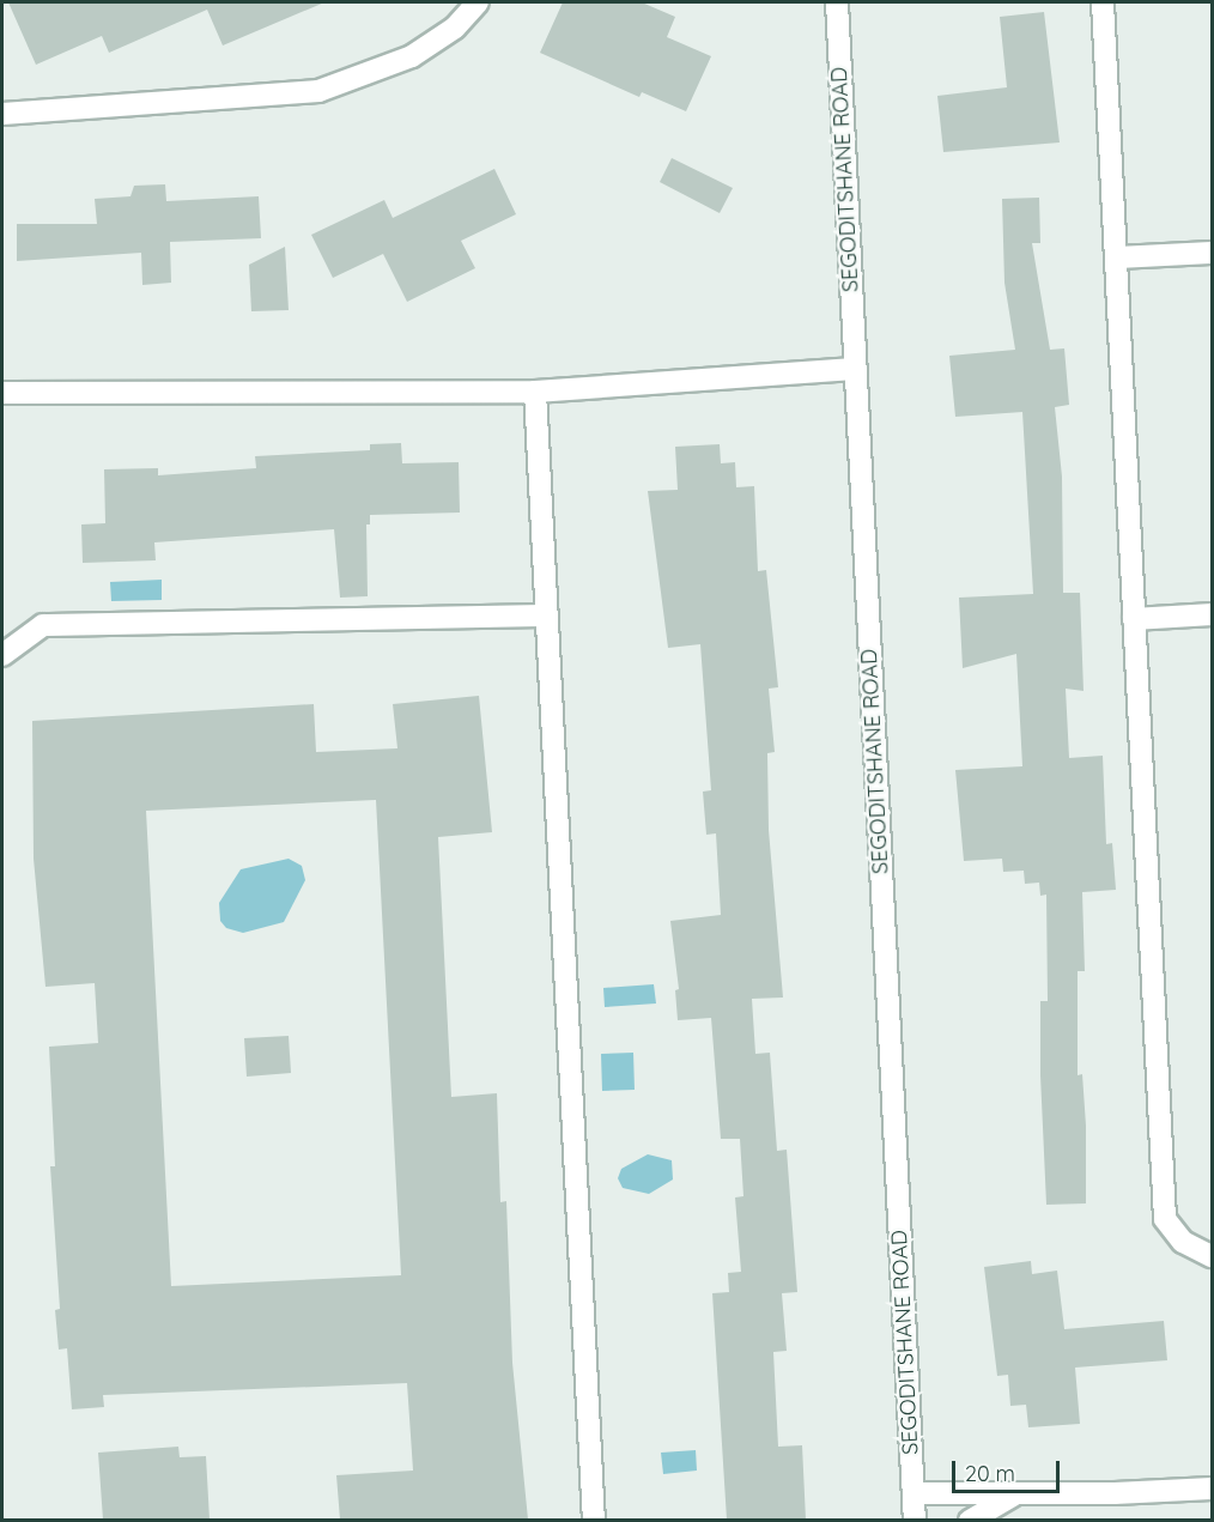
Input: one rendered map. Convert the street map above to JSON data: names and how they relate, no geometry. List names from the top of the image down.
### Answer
{
  "streets": {
    "street": ["SEGODITSHANE ROAD"]
  },
  "scale_bar": "20 m"
}
